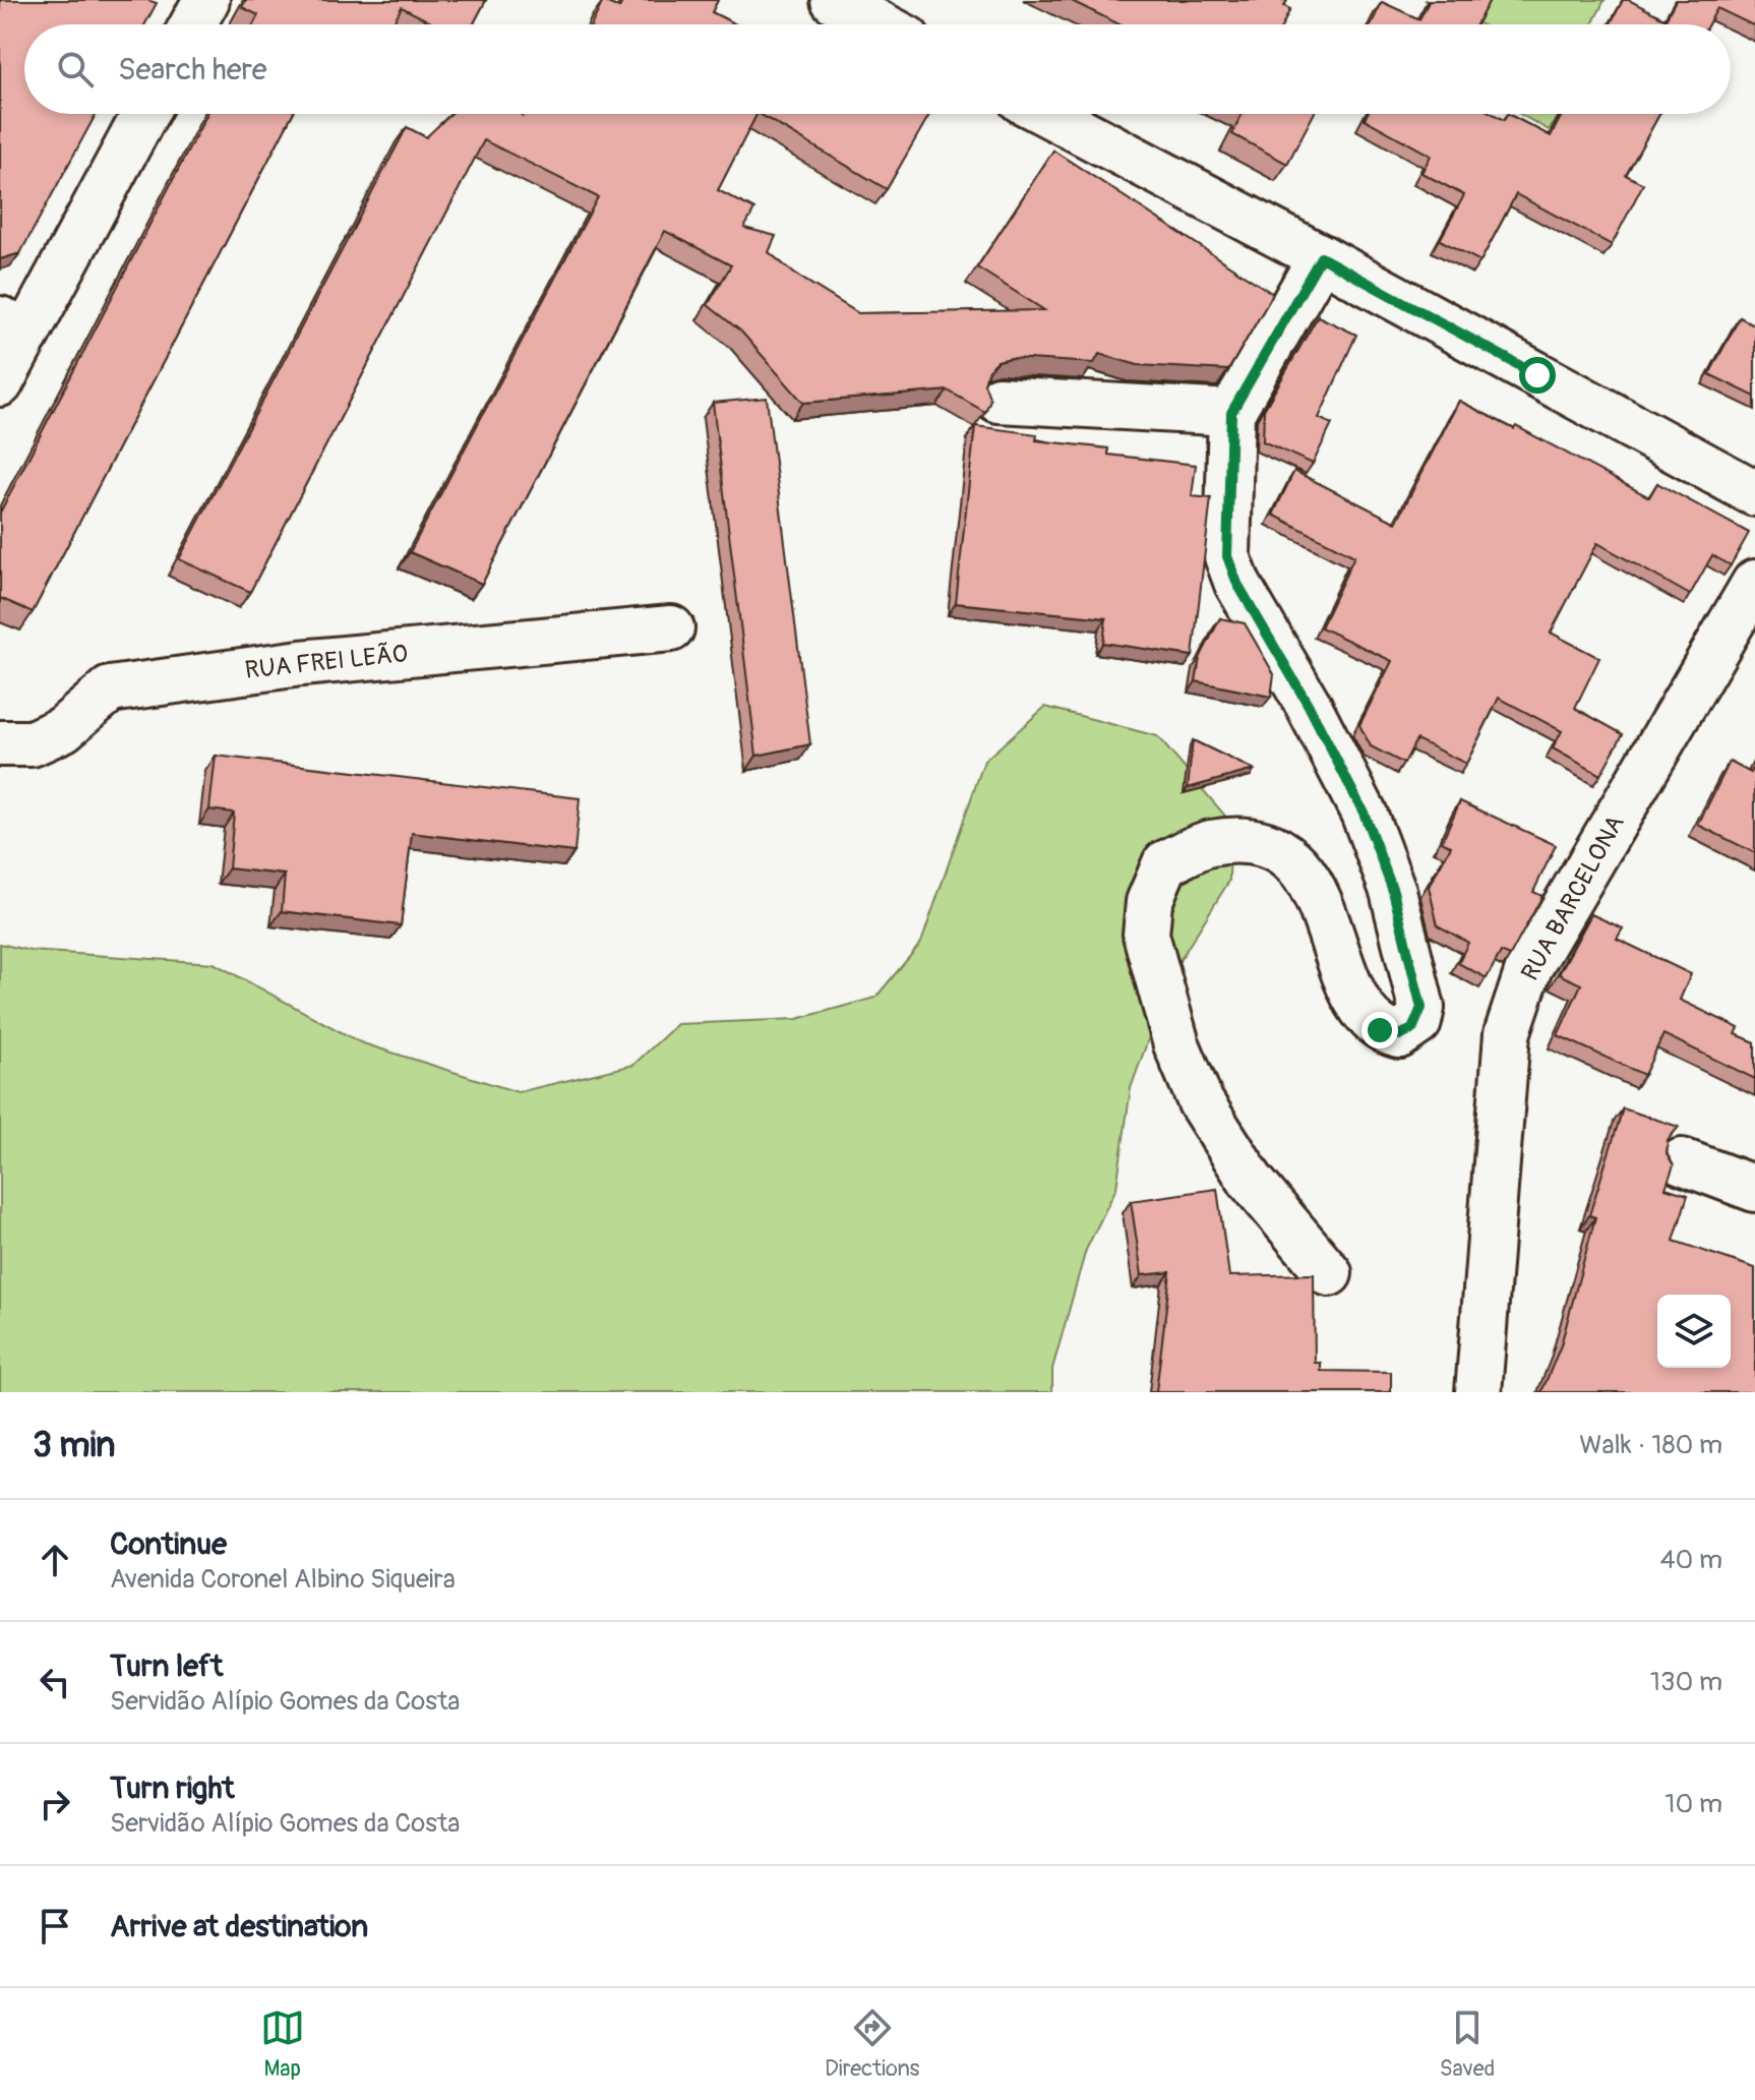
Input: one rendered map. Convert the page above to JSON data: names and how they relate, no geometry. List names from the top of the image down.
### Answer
{
  "streets": {
    "street": ["RUA FREI LEÃO", "RUA BARCELONA"]
  },
  "page": {
    "search": "Search here",
    "heading": ["3 min", "Walk · 180 m"],
    "list": [
      ["Continue", "Avenida Coronel Albino Siqueira", "40 m"],
      ["Turn left", "Servidão Alípio Gomes da Costa", "130 m"],
      ["Turn right", "Servidão Alípio Gomes da Costa", "10 m"],
      "Arrive at destination"
    ],
    "nav": ["Map", "Directions", "Saved"]
  }
}
